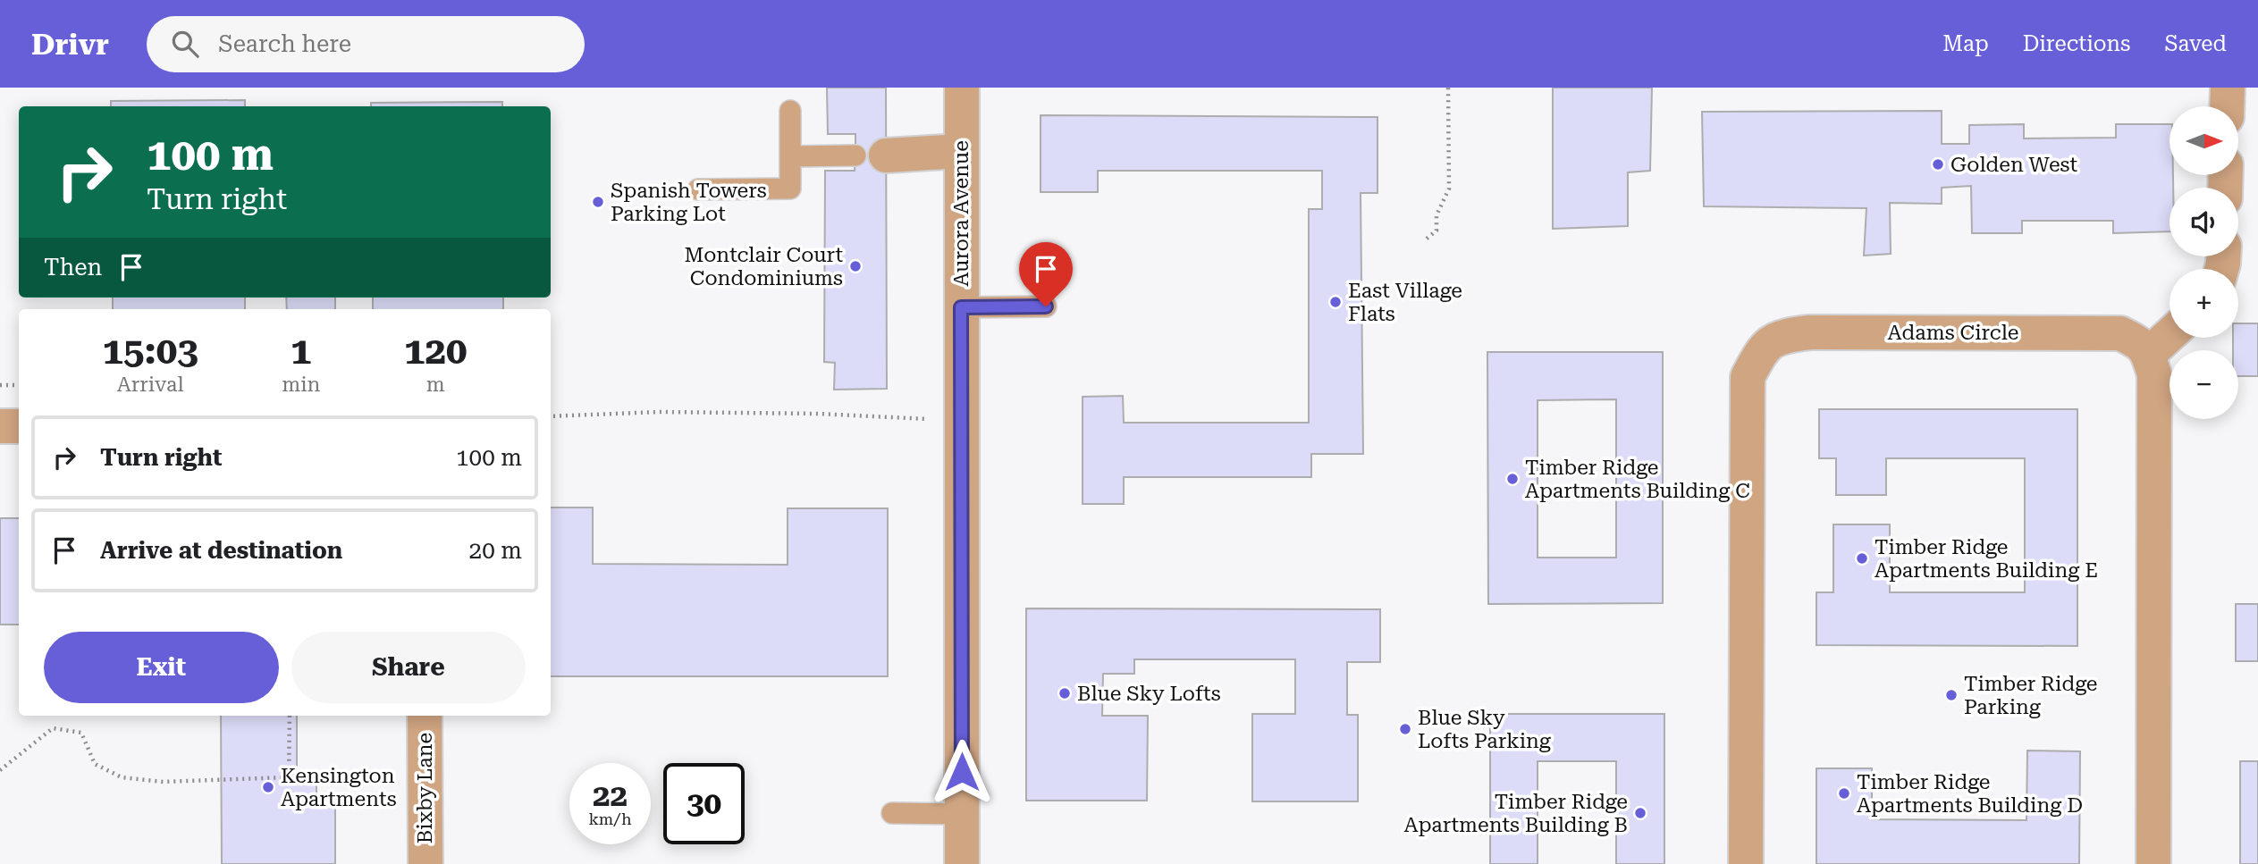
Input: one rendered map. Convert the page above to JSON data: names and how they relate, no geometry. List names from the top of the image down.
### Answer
{
  "streets": {
    "street": ["Aurora Avenue", "Adams Circle", "Bixby Lane"]
  },
  "places": [
    "Golden West",
    "Spanish Towers Parking Lot",
    "Montclair Court Condominiums",
    "East Village Flats",
    "Timber Ridge Apartments Building C",
    "Timber Ridge Apartments Building E",
    "Blue Sky Lofts",
    "Timber Ridge Parking",
    "Blue Sky Lofts Parking",
    "Kensington Apartments",
    "Timber Ridge Apartments Building D",
    "Timber Ridge Apartments Building B"
  ],
  "north": "right",
  "page": {
    "header": "Drivr",
    "search": "Search here",
    "nav": ["Map", "Directions", "Saved"],
    "map_buttons": ["+", "−"],
    "turn": ["100 m", "Turn right"],
    "then": "Then",
    "eta": [
      "15:03",
      "Arrival",
      "1",
      "min",
      "120",
      "m"
    ],
    "list": [
      {
        "name": "Turn right",
        "value": "100 m"
      },
      {
        "name": "Arrive at destination",
        "value": "20 m"
      }
    ],
    "buttons": ["Exit", "Share"],
    "speed": "22 km/h",
    "limit": "30"
  }
}
